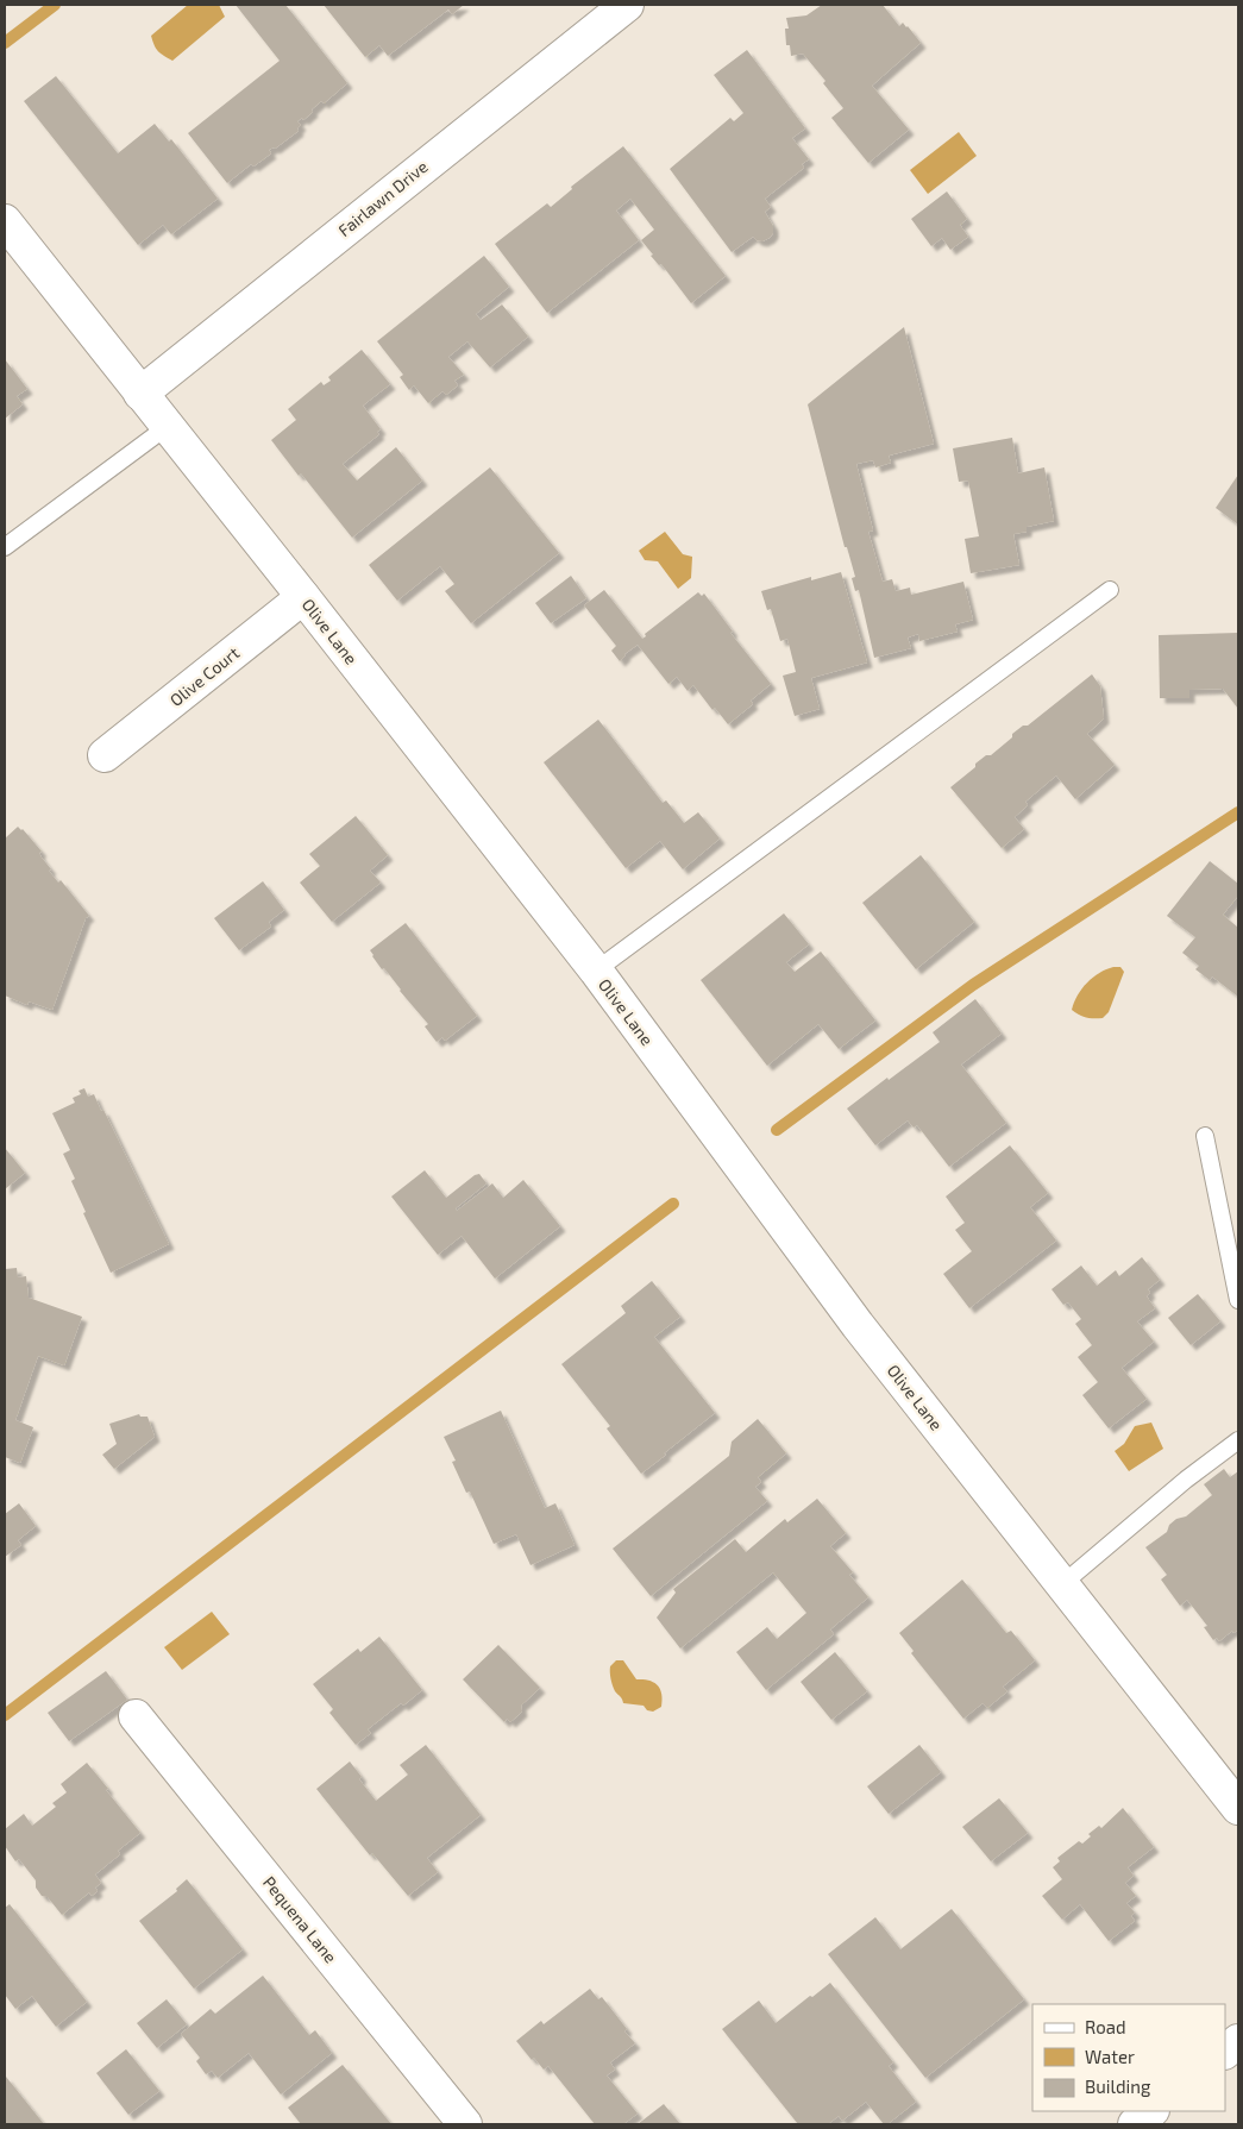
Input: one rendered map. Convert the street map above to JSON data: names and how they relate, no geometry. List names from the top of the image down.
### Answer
{
  "streets": {
    "street": [
      "Fairlawn Drive",
      "Olive Lane",
      "Olive Court",
      "Pequena Lane"
    ]
  },
  "crossings": [
    ["Fairlawn Drive", "Olive Lane"],
    ["Olive Lane", "Olive Court"]
  ],
  "legend": ["Road", "Water", "Building"]
}
